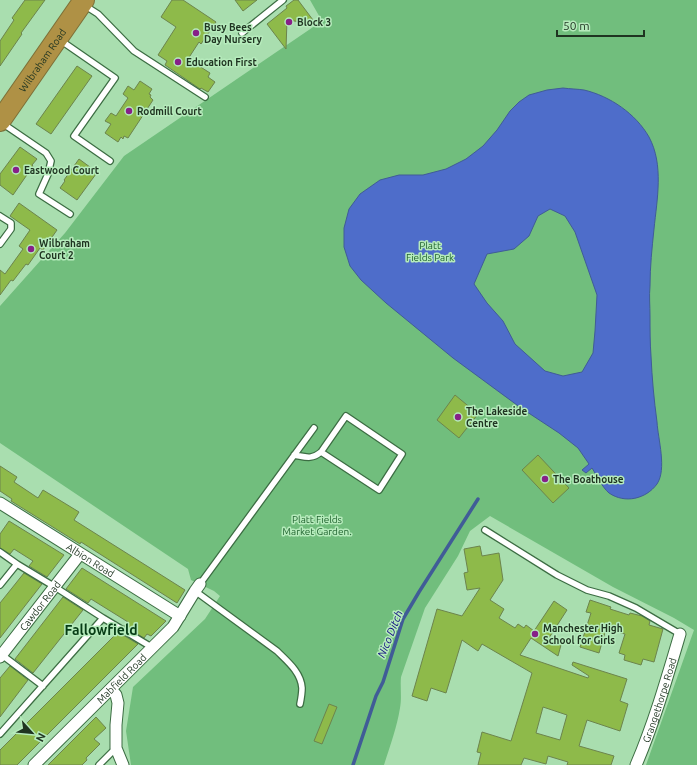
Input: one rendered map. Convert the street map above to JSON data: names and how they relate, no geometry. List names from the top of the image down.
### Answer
{
  "streets": {
    "highway": ["Wilbraham Road"],
    "street": [
      "Albion Road",
      "Cawdor Road",
      "Mabfield Road",
      "Grangethorpe Road"
    ]
  },
  "crossings": [
    ["Albion Road", "Cawdor Road"],
    ["Albion Road", "Mabfield Road"]
  ],
  "districts": ["Fallowfield"],
  "water": ["Nico Ditch"],
  "parks": ["Platt Fields Park", "Platt Fields Market Garden."],
  "places": [
    "Block 3",
    "Busy Bees Day Nursery",
    "Education First",
    "Rodmill Court",
    "Eastwood Court",
    "Wilbraham Court 2",
    "The Lakeside Centre",
    "The Boathouse",
    "Manchester High School for Girls"
  ],
  "scale_bar": "50 m",
  "north": "bottom right"
}
